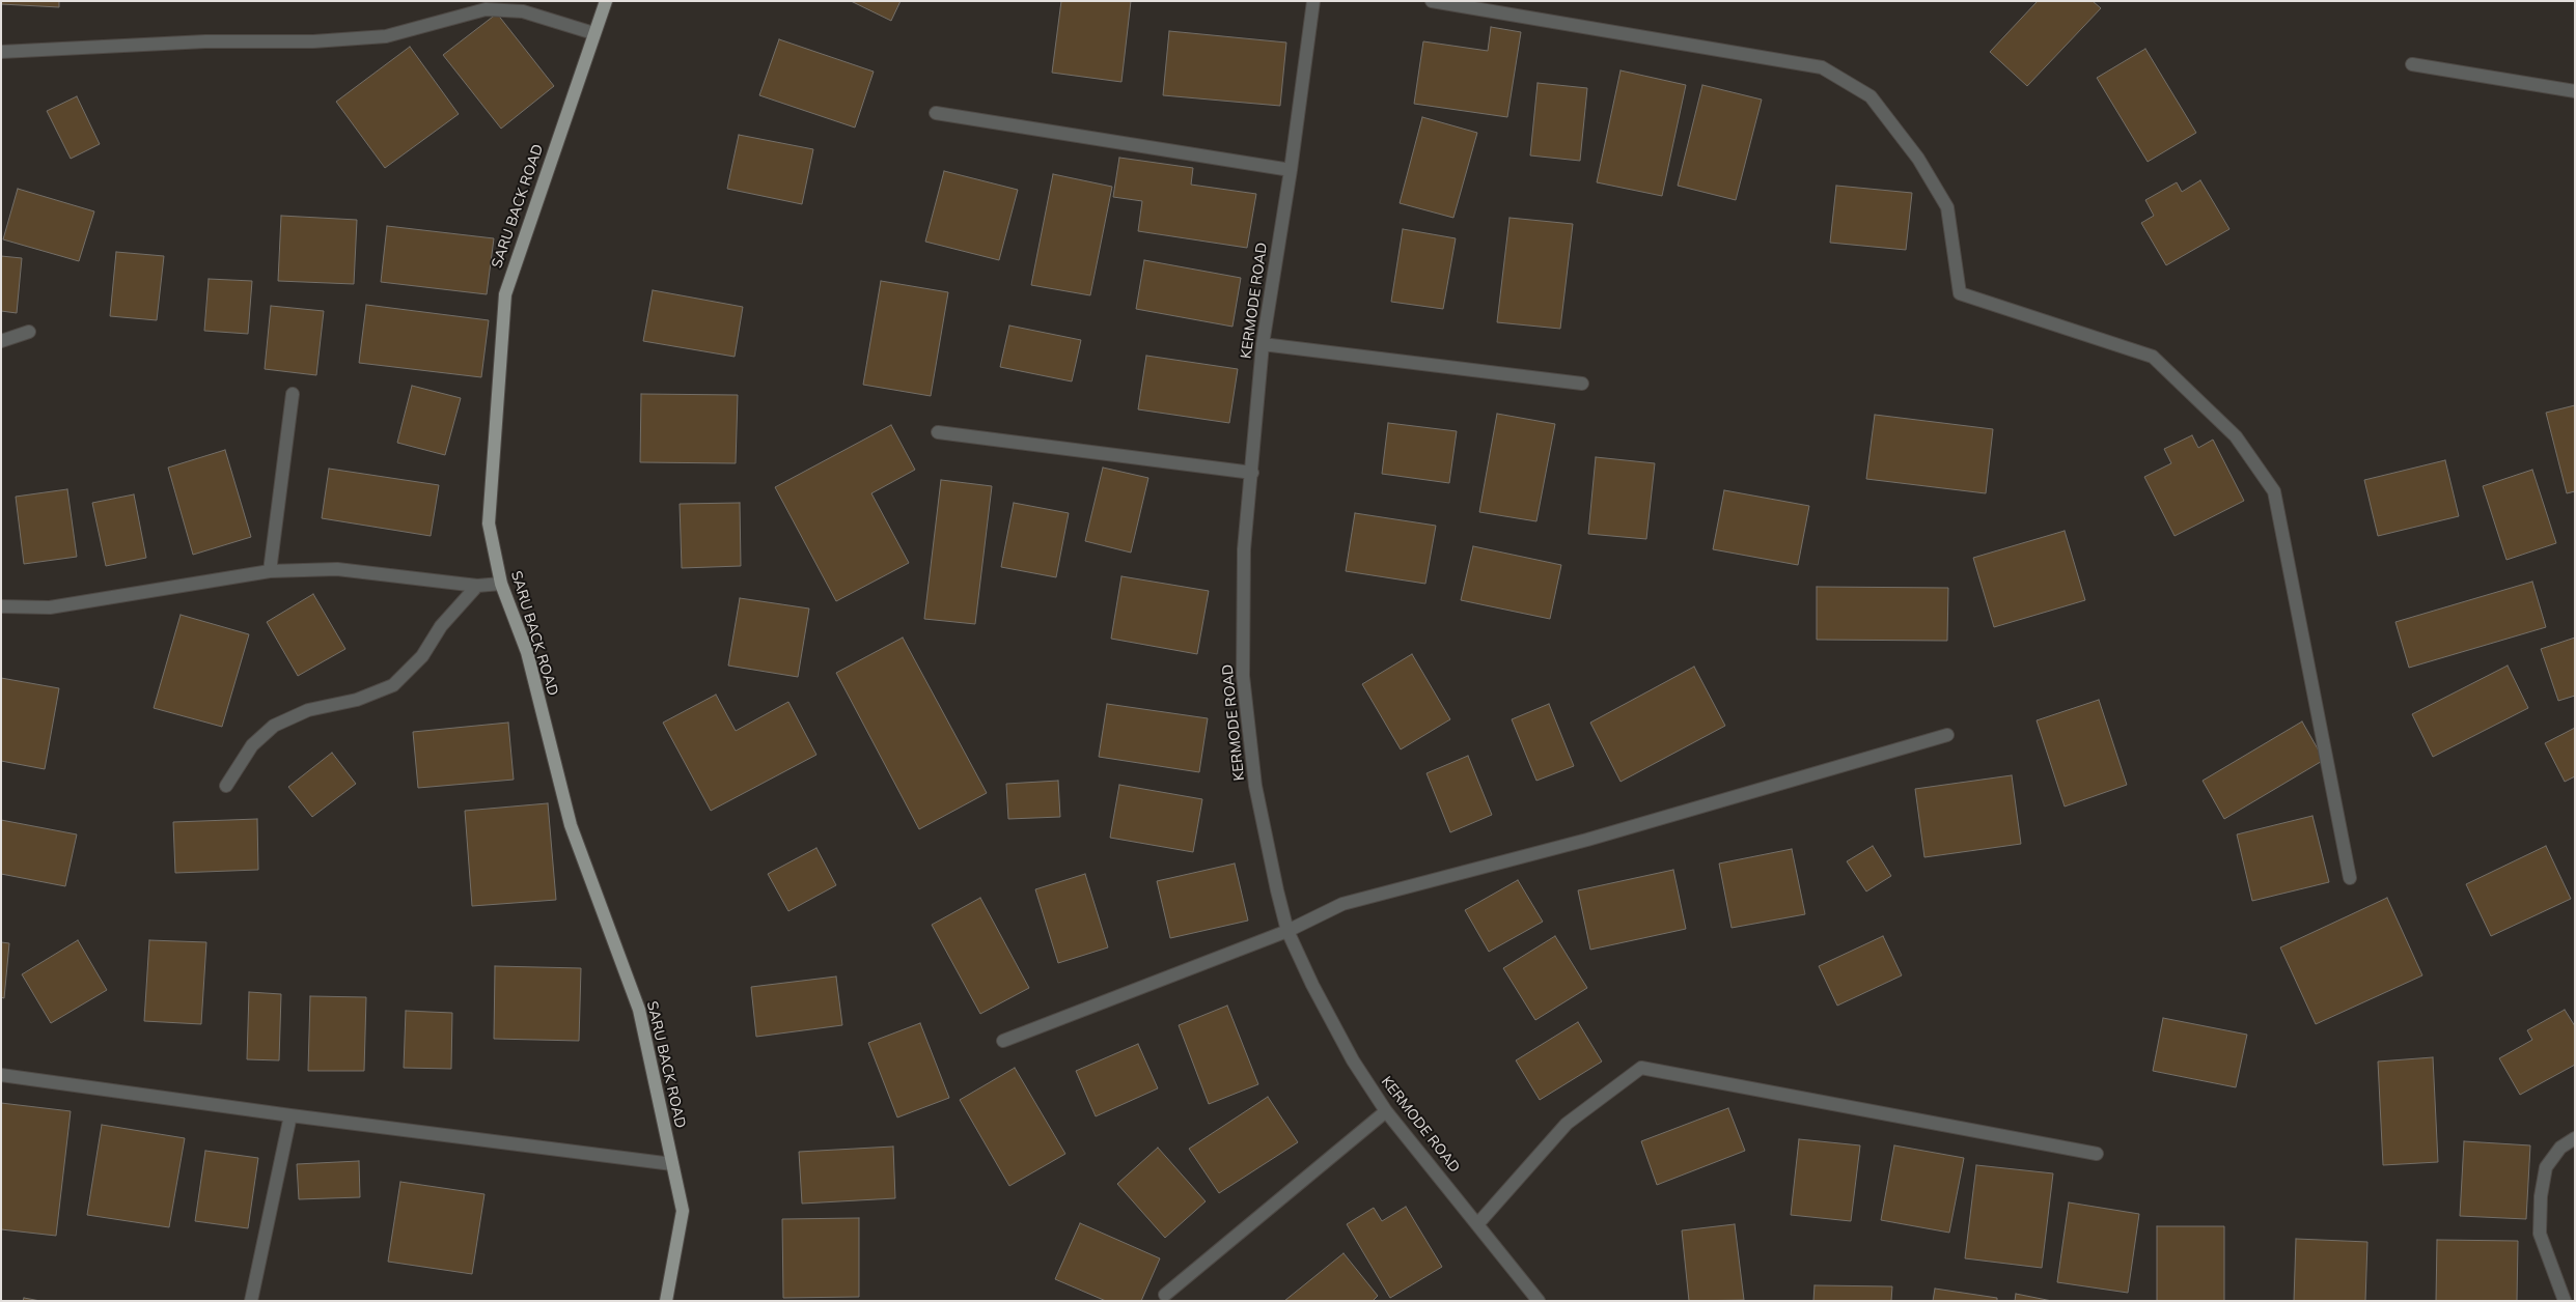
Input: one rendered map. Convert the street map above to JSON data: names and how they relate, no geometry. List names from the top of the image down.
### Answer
{
  "streets": {
    "main road": ["SARU BACK ROAD"],
    "street": ["KERMODE ROAD"]
  }
}
